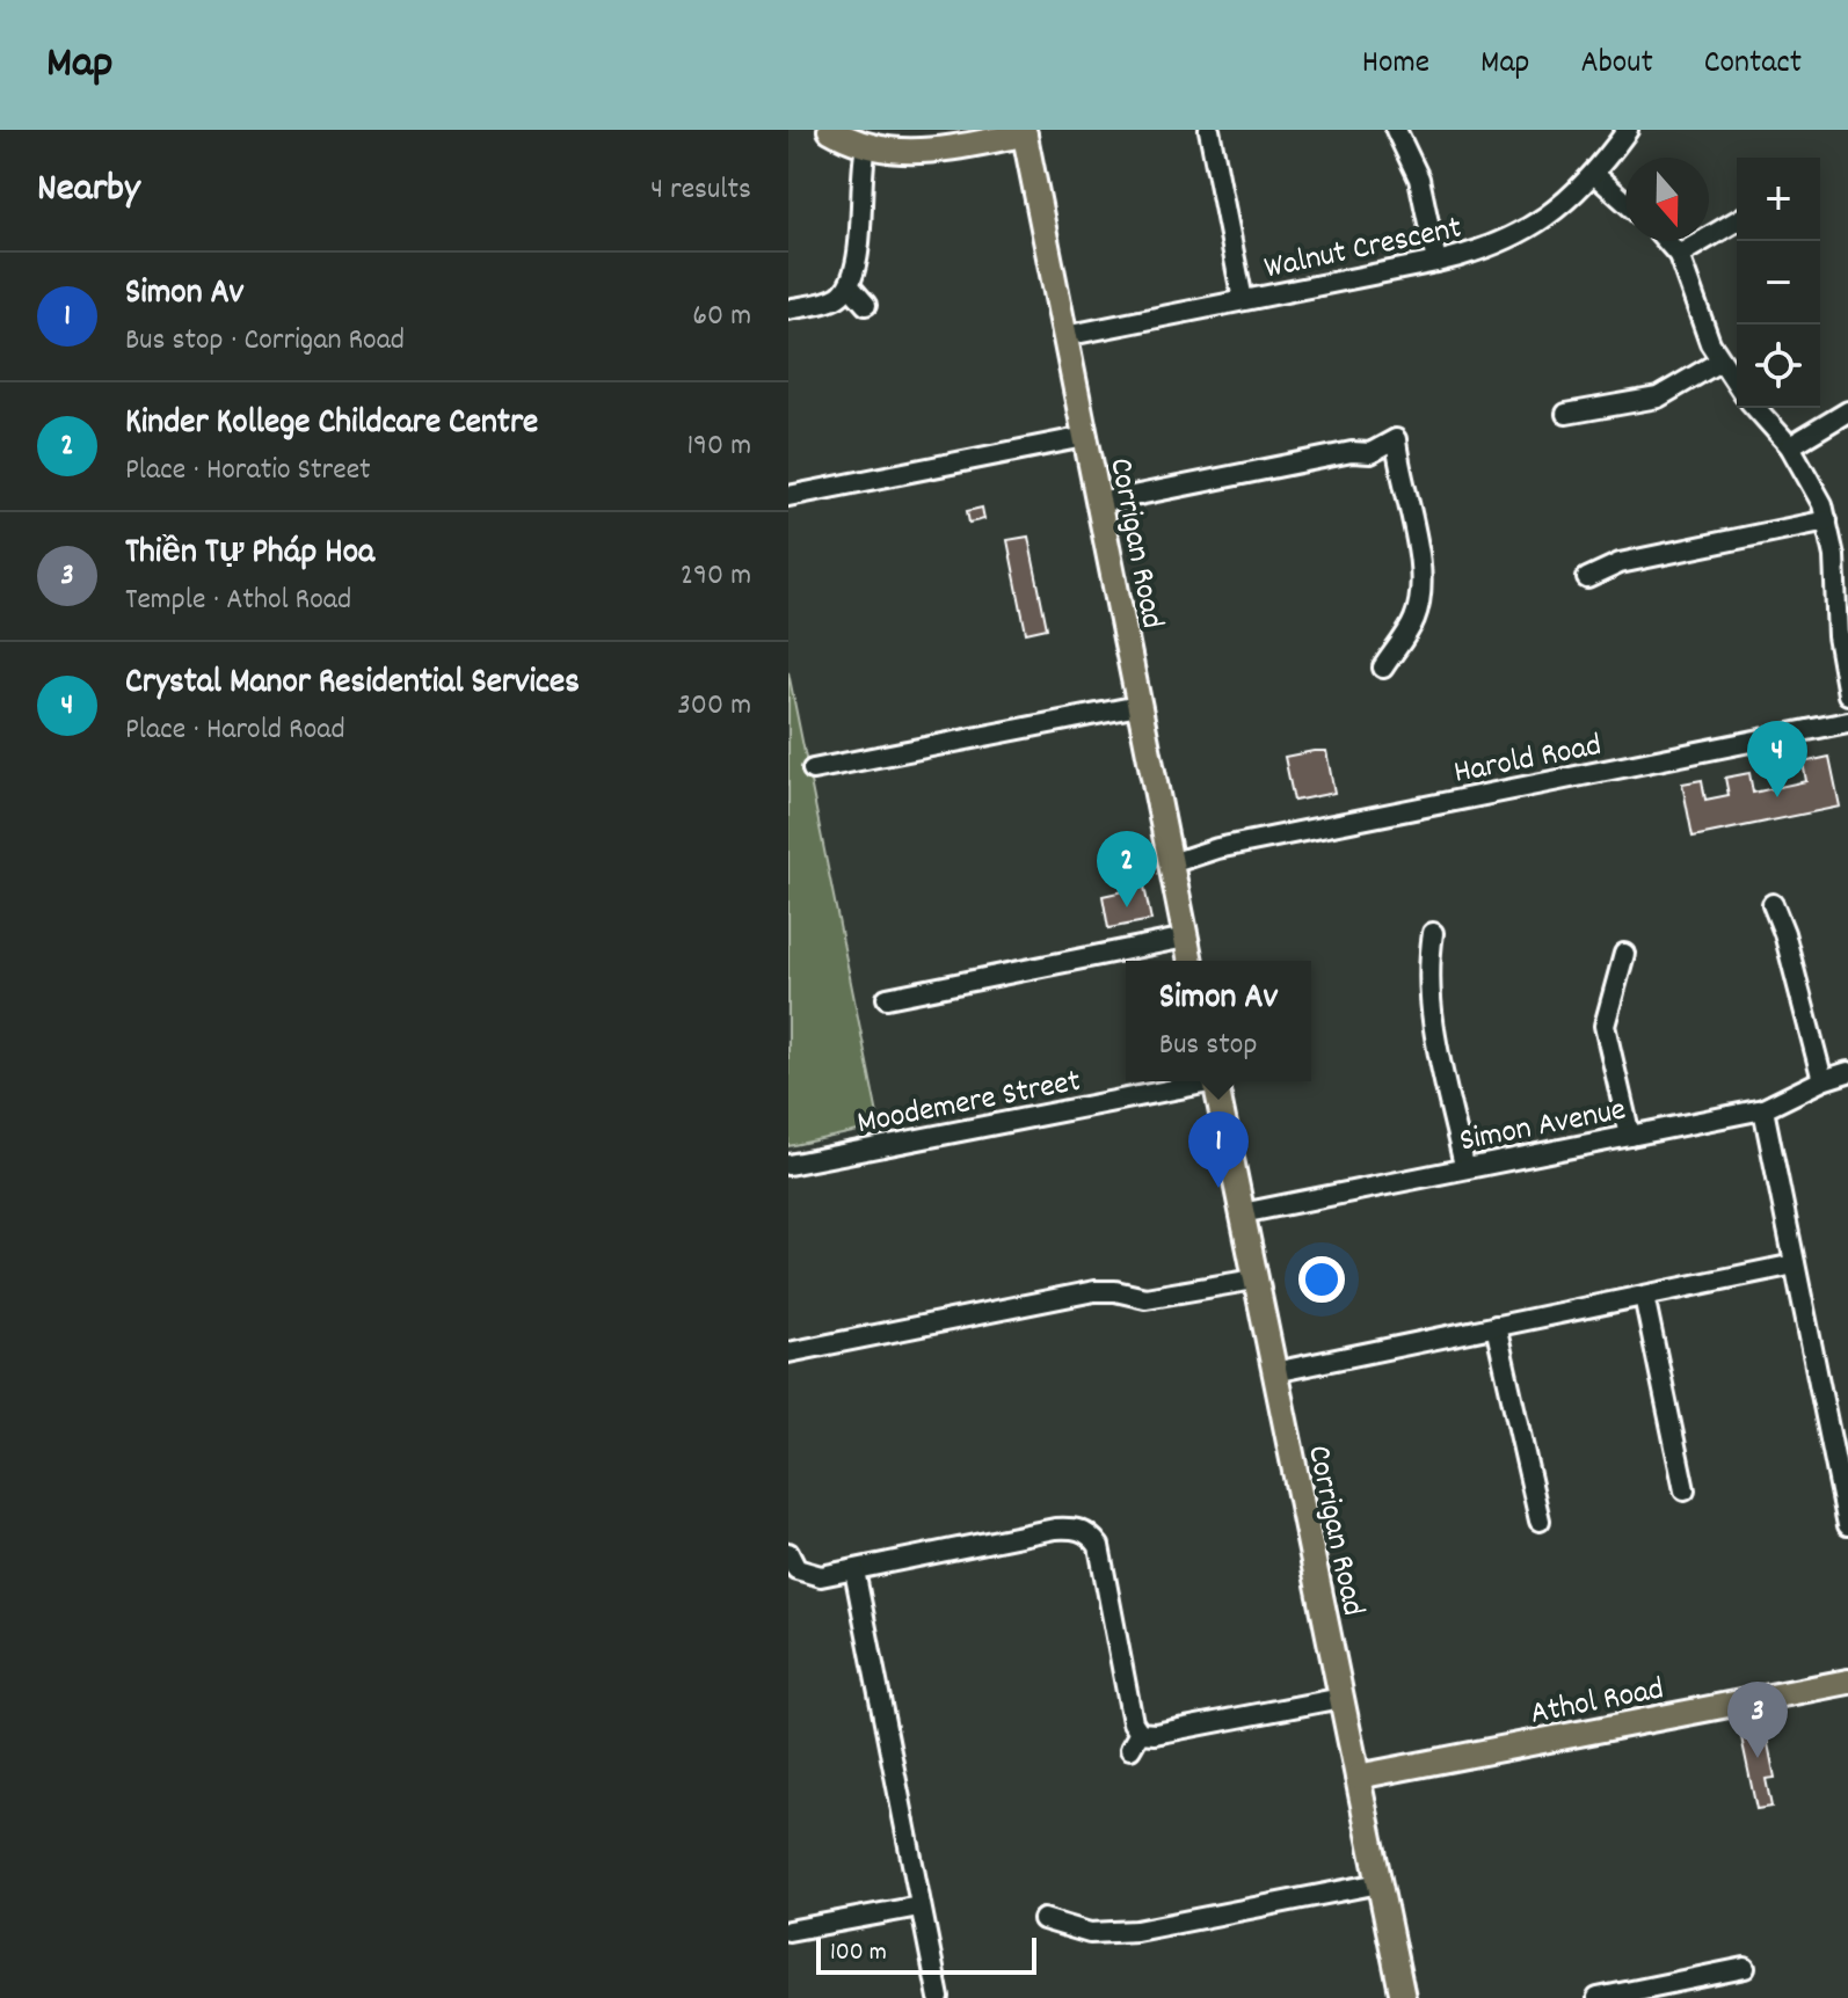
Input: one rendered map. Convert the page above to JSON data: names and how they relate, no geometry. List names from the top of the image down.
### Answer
{
  "streets": {
    "main road": ["Corrigan Road", "Athol Road"],
    "street": [
      "Walnut Crescent",
      "Harold Road",
      "Moodemere Street",
      "Simon Avenue"
    ]
  },
  "crossings": [
    ["Walnut Crescent", "Corrigan Road"],
    ["Corrigan Road", "Harold Road"],
    ["Corrigan Road", "Simon Avenue"],
    ["Corrigan Road", "Athol Road"]
  ],
  "scale_bar": "100 m",
  "north": "bottom",
  "page": {
    "header": "Map",
    "nav": [
      "Home",
      "Map",
      "About",
      "Contact"
    ],
    "heading": ["Nearby", "4 results"],
    "map_buttons": ["+", "−"],
    "list": [
      {
        "mark": "1",
        "name": "Simon Av",
        "note": "Bus stop · Corrigan Road",
        "value": "60 m"
      },
      {
        "mark": "2",
        "name": "Kinder Kollege Childcare Centre",
        "note": "Place · Horatio Street",
        "value": "190 m"
      },
      {
        "mark": "3",
        "name": "Thiền Tự Pháp Hoa",
        "note": "Temple · Athol Road",
        "value": "290 m"
      },
      {
        "mark": "4",
        "name": "Crystal Manor Residential Services",
        "note": "Place · Harold Road",
        "value": "300 m"
      }
    ],
    "pins": [
      "4",
      "2",
      "1",
      "3"
    ],
    "popup": ["Simon Av", "Bus stop"],
    "scale": "100 m"
  }
}
